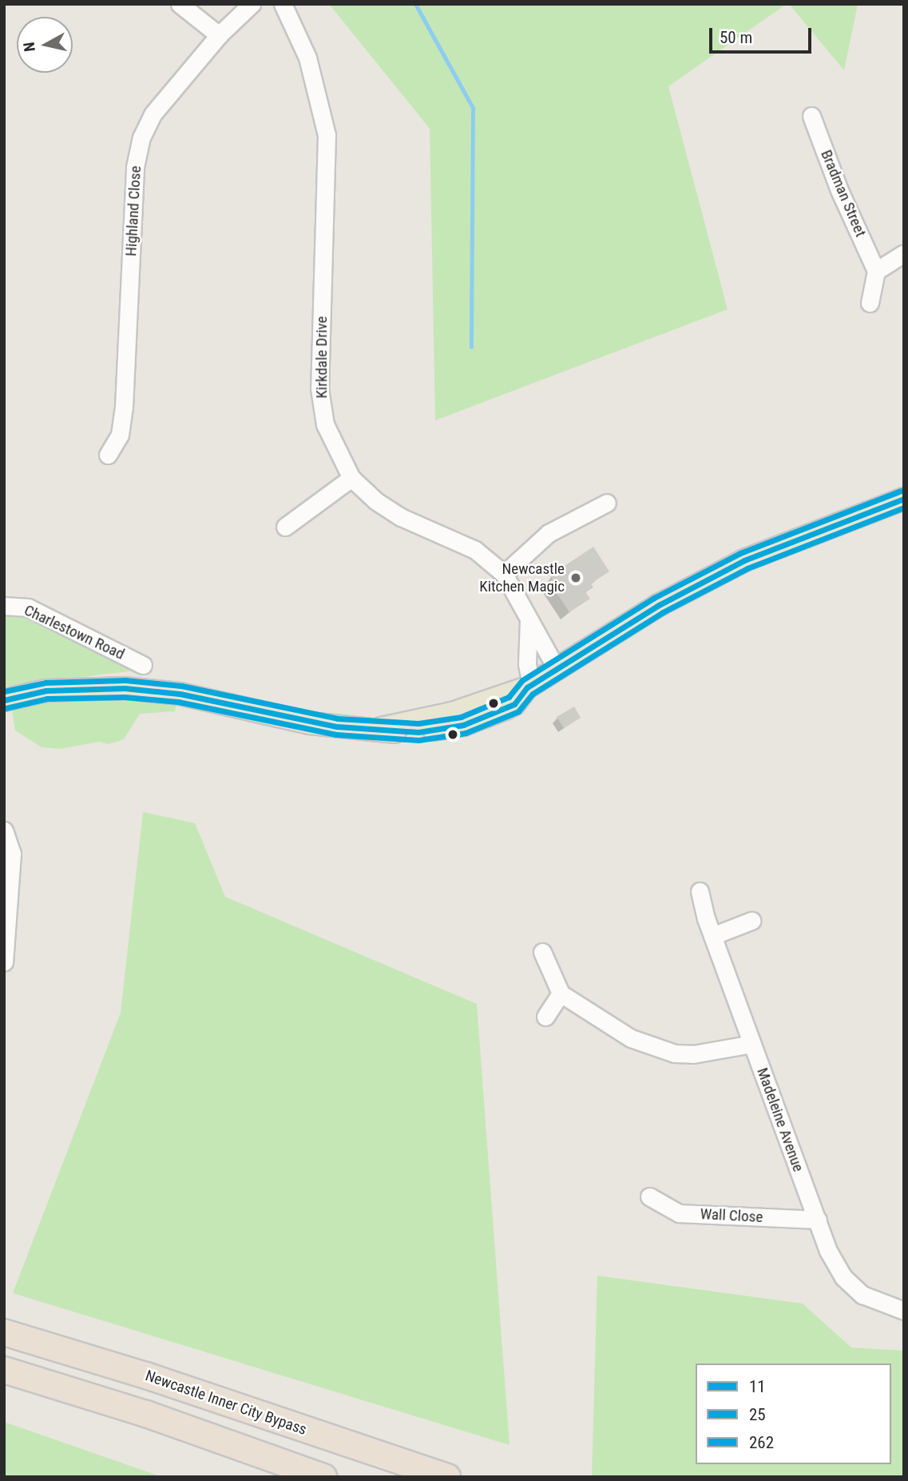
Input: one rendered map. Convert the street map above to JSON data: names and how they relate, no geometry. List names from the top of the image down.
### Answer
{
  "streets": {
    "highway": ["Newcastle Inner City Bypass"],
    "street": [
      "Bradman Street",
      "Highland Close",
      "Kirkdale Drive",
      "Charlestown Road",
      "Madeleine Avenue",
      "Wall Close"
    ]
  },
  "crossings": [
    ["Madeleine Avenue", "Wall Close"]
  ],
  "places": ["Newcastle Kitchen Magic"],
  "lines": ["transit line 262", "transit line 11", "transit line 25"],
  "legend": ["11", "25", "262"],
  "scale_bar": "50 m",
  "north": "left"
}
